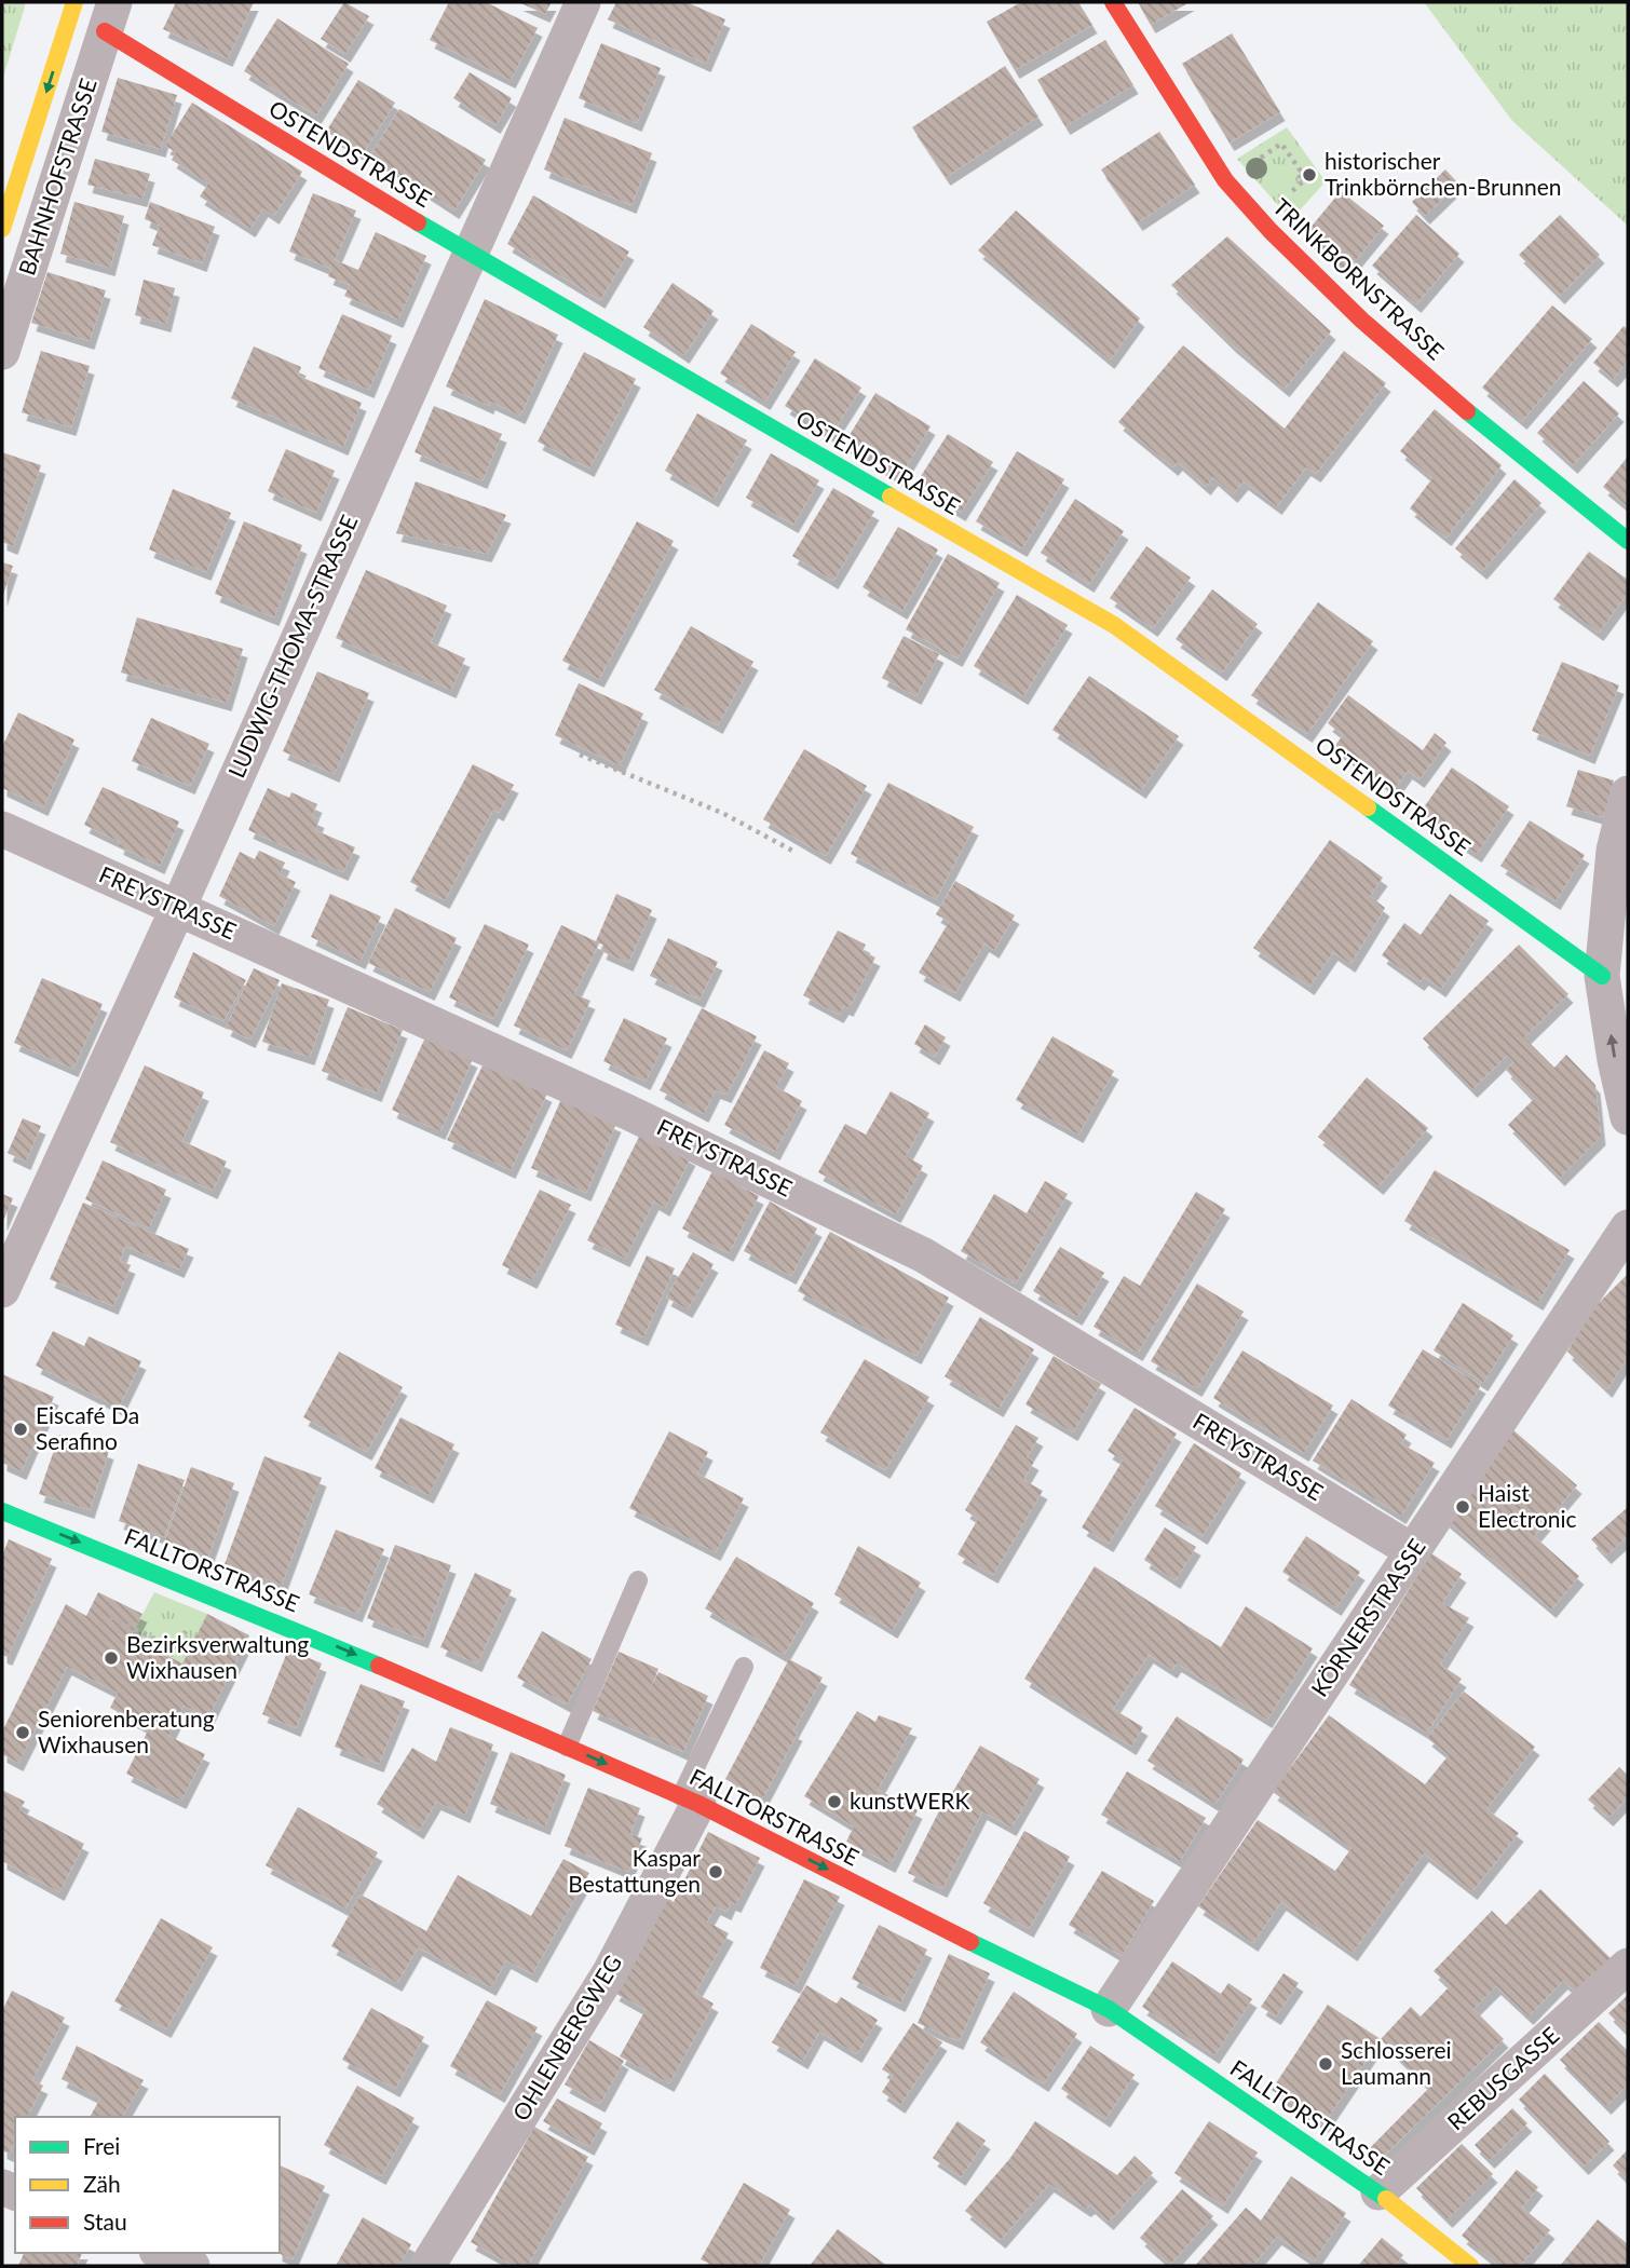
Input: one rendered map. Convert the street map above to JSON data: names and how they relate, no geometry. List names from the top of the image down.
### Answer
{
  "streets": {
    "street": [
      "OSTENDSTRASSE",
      "BAHNHOFSTRASSE",
      "TRINKBORNSTRASSE",
      "LUDWIG-THOMA-STRASSE",
      "FREYSTRASSE",
      "FALLTORSTRASSE",
      "KÖRNERSTRASSE",
      "OHLENBERGWEG",
      "REBUSGASSE"
    ]
  },
  "crossings": [
    ["OSTENDSTRASSE", "BAHNHOFSTRASSE"],
    ["OSTENDSTRASSE", "LUDWIG-THOMA-STRASSE"],
    ["LUDWIG-THOMA-STRASSE", "FREYSTRASSE"],
    ["FREYSTRASSE", "KÖRNERSTRASSE"],
    ["FALLTORSTRASSE", "KÖRNERSTRASSE"],
    ["FALLTORSTRASSE", "OHLENBERGWEG"],
    ["FALLTORSTRASSE", "REBUSGASSE"]
  ],
  "one_way": ["FALLTORSTRASSE"],
  "places": [
    "historischer Trinkbörnchen-Brunnen",
    "Eiscafé Da Serafino",
    "Haist Electronic",
    "Bezirksverwaltung Wixhausen",
    "Seniorenberatung Wixhausen",
    "kunstWERK",
    "Kaspar Bestattungen",
    "Schlosserei Laumann"
  ],
  "legend": ["Frei", "Zäh", "Stau"]
}
